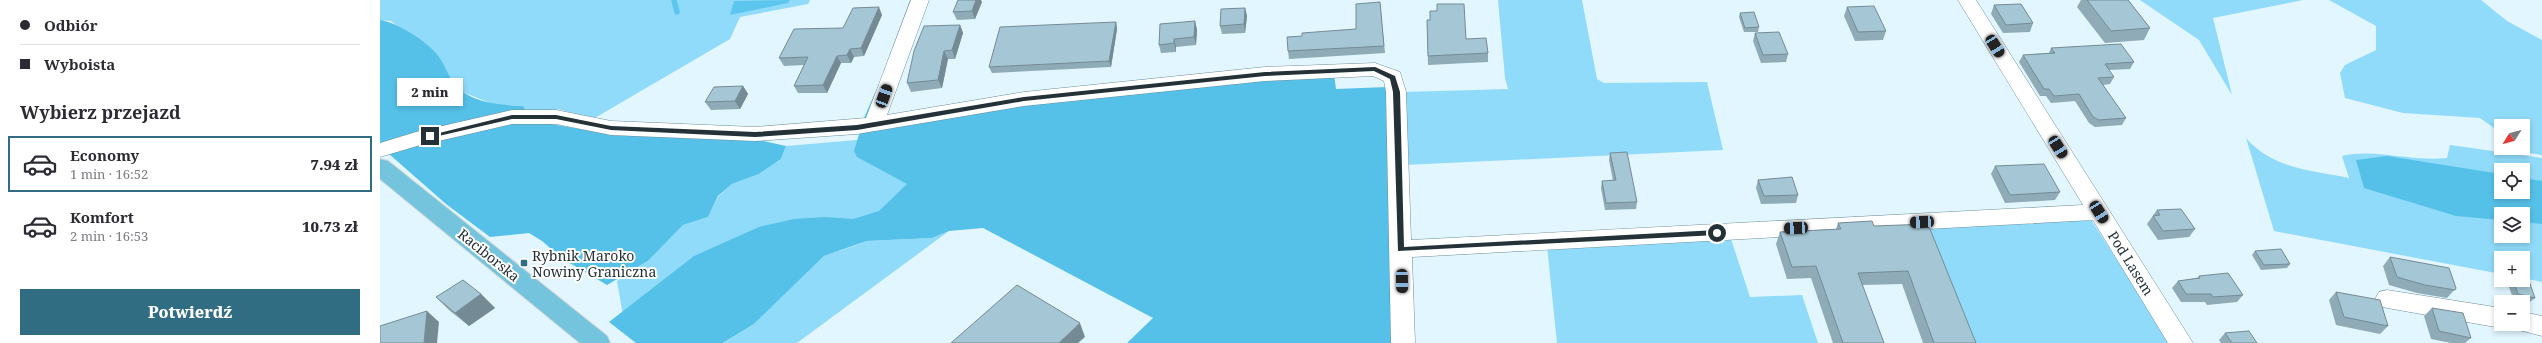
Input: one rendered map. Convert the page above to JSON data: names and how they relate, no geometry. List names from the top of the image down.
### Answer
{
  "streets": {
    "main road": ["Raciborska"],
    "street": ["Pod Lasem"]
  },
  "places": {
    "transit": ["Rybnik Maroko Nowiny Graniczna"]
  },
  "north": "bottom left",
  "page": {
    "banner": ["Odbiór", "Wyboista"],
    "bubble": "2 min",
    "heading": "Wybierz przejazd",
    "map_buttons": ["+", "−"],
    "list": [
      {
        "name": "Economy",
        "note": "1 min · 16:52",
        "value": "7.94 zł"
      },
      {
        "name": "Komfort",
        "note": "2 min · 16:53",
        "value": "10.73 zł"
      }
    ],
    "buttons": "Potwierdź"
  }
}
